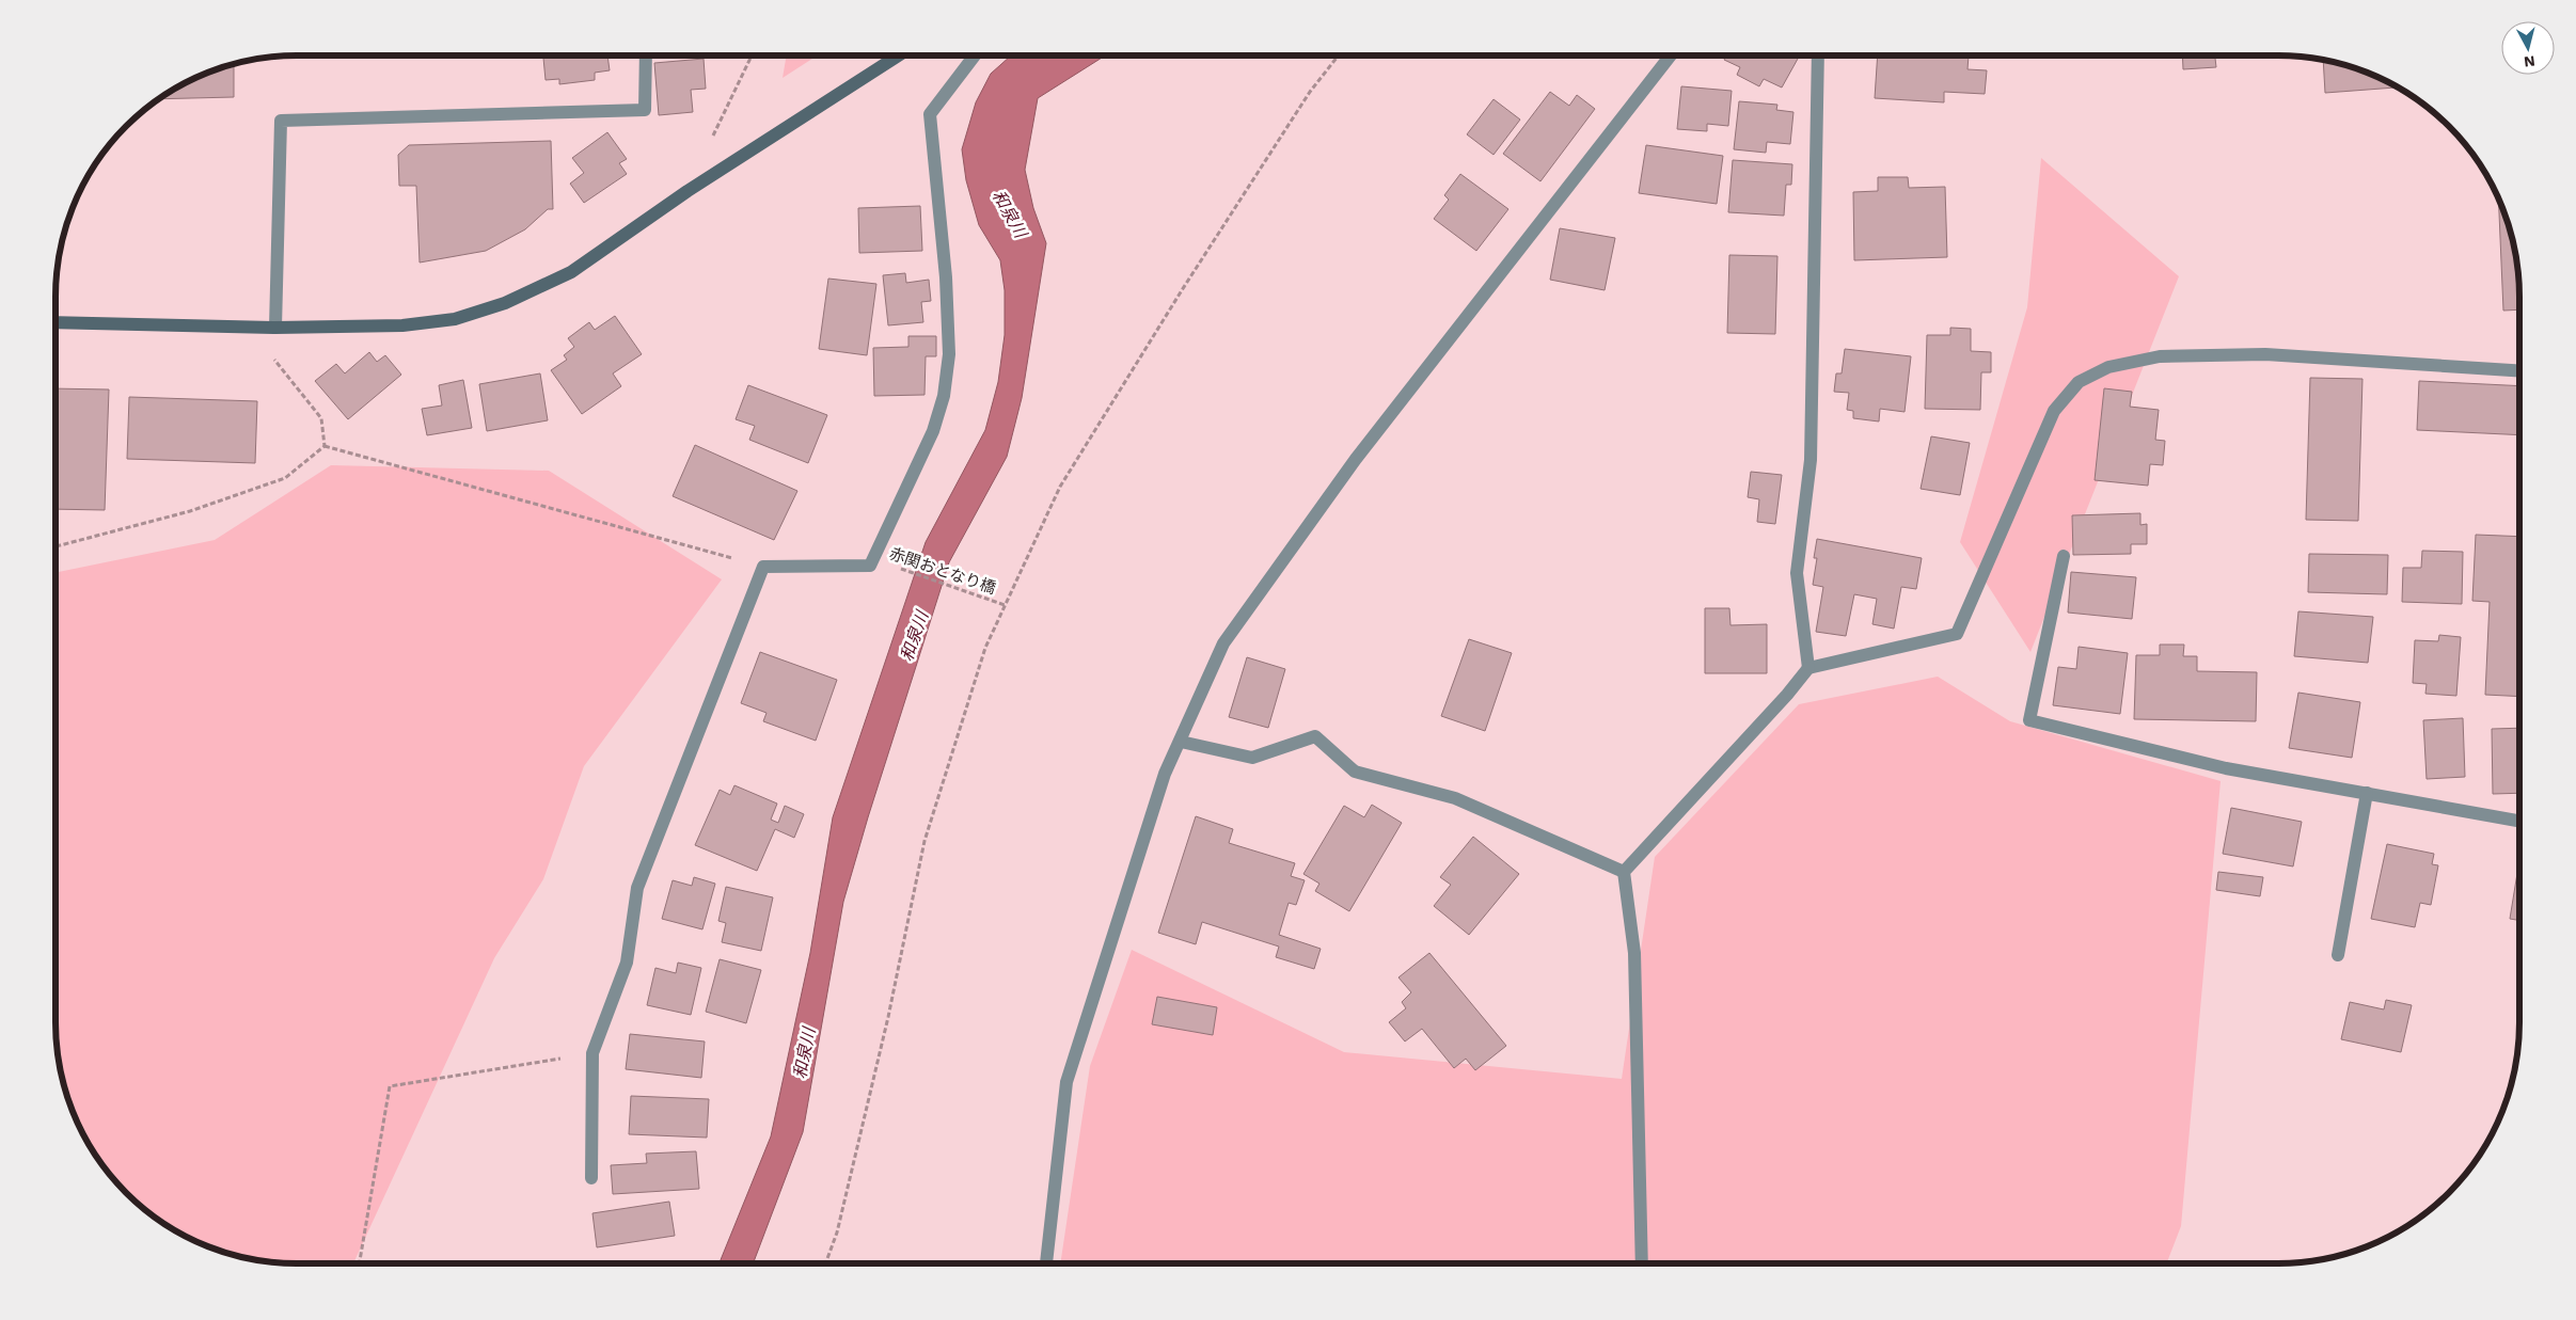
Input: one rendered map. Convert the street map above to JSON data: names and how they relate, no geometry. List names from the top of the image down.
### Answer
{
  "streets": {
    "path": ["赤関おとなり橋"]
  },
  "water": ["和泉川"],
  "north": "bottom"
}
